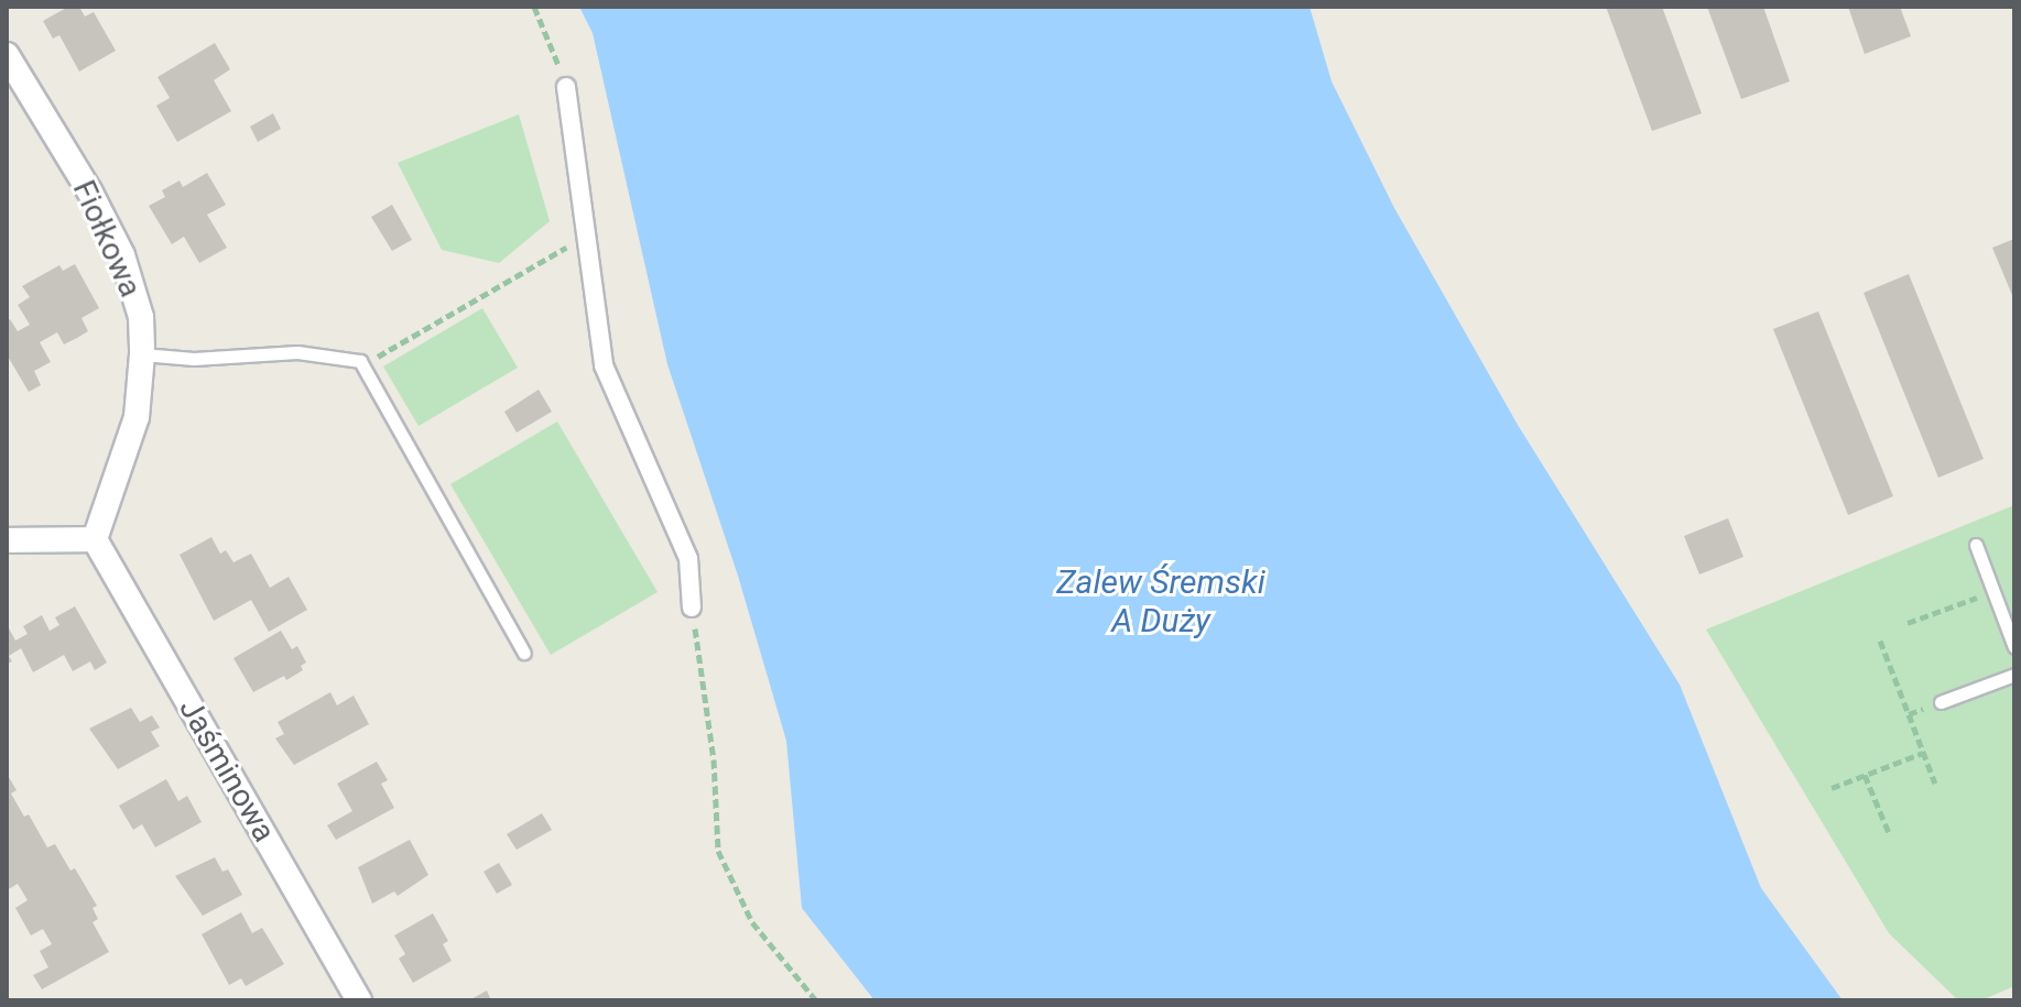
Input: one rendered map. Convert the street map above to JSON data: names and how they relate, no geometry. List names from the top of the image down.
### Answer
{
  "streets": {
    "street": ["Fiołkowa", "Jaśminowa"]
  },
  "crossings": [
    ["Fiołkowa", "Jaśminowa"]
  ],
  "water": ["Zalew Śremski A Duży"]
}
